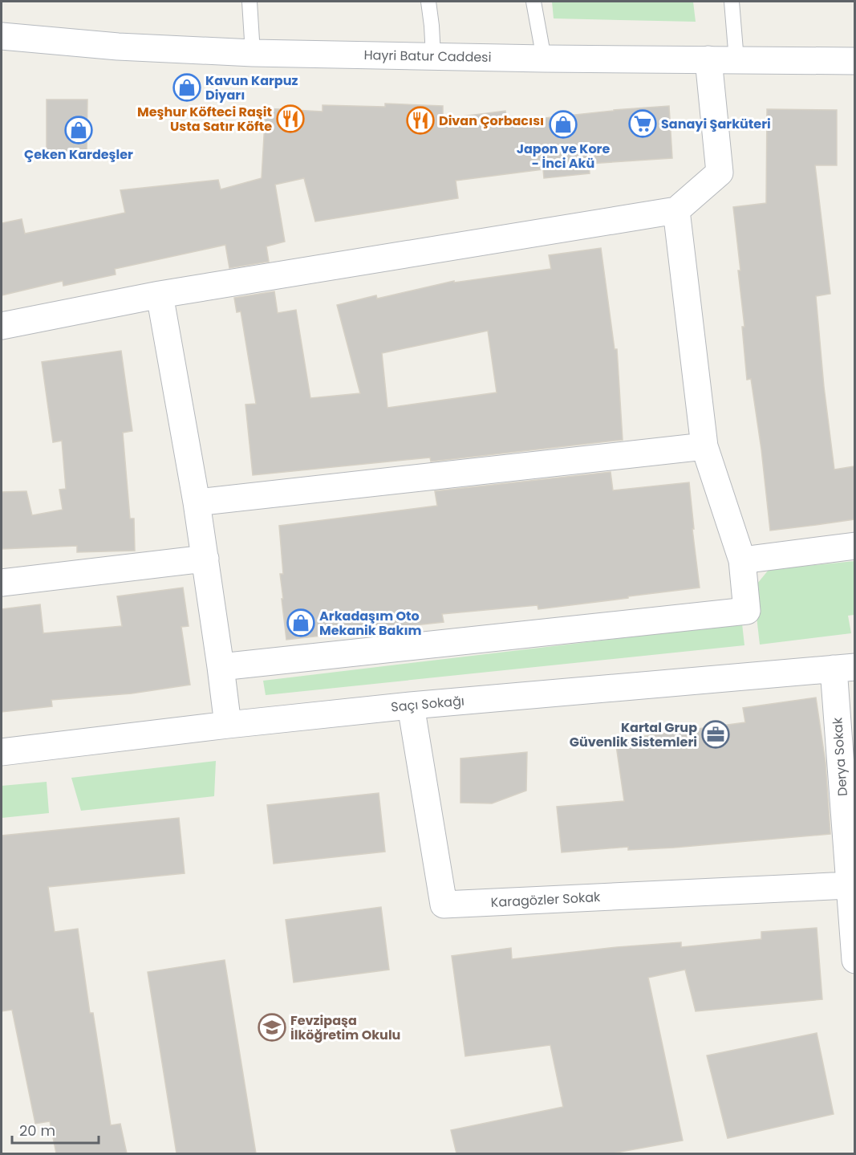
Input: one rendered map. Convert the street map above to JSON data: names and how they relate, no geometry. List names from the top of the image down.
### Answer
{
  "streets": {
    "street": [
      "Hayri Batur Caddesi",
      "Saçı Sokağı",
      "Derya Sokak",
      "Karagözler Sokak"
    ]
  },
  "crossings": [
    ["Saçı Sokağı", "Derya Sokak"],
    ["Saçı Sokağı", "Karagözler Sokak"],
    ["Derya Sokak", "Karagözler Sokak"]
  ],
  "places": {
    "shop": [
      "Kavun Karpuz Diyarı",
      "Japon ve Kore - İnci Akü",
      "Çeken Kardeşler",
      "Arkadaşım Oto Mekanik Bakım"
    ],
    "restaurant": ["Meşhur Köfteci Raşit Usta Satır Köfte", "Divan Çorbacısı"],
    "supermarket": ["Sanayi Şarküteri"],
    "office": ["Kartal Grup Güvenlik Sistemleri"],
    "school or university": ["Fevzipaşa İlköğretim Okulu"]
  },
  "scale_bar": "20 m"
}
